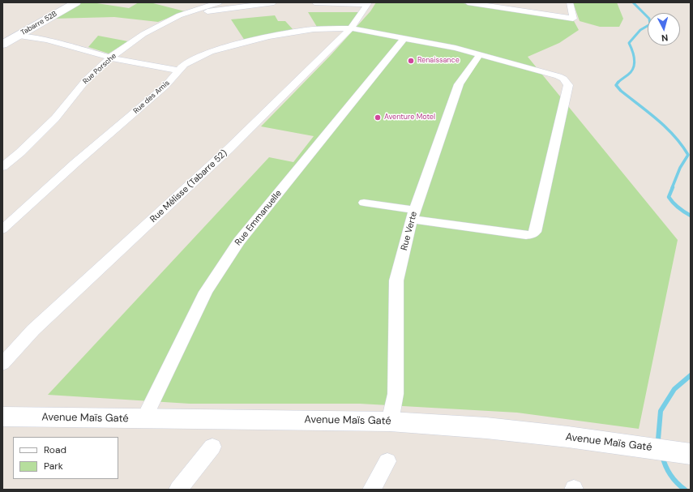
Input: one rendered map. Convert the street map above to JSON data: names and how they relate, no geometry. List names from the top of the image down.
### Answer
{
  "streets": {
    "street": [
      "Tabarre 52B",
      "Rue Porsche",
      "Rue des Amis",
      "Rue Mélisse (Tabarre 52)",
      "Rue Emmanuelle",
      "Rue Verte",
      "Avenue Maïs Gaté"
    ]
  },
  "crossings": [
    ["Rue des Amis", "Rue Mélisse (Tabarre 52)"],
    ["Rue des Amis", "Rue Emmanuelle"],
    ["Rue des Amis", "Rue Verte"],
    ["Rue Emmanuelle", "Avenue Maïs Gaté"],
    ["Rue Verte", "Avenue Maïs Gaté"]
  ],
  "places": ["Renaissance", "Aventure Motel"],
  "legend": ["Road", "Park"],
  "north": "bottom"
}
